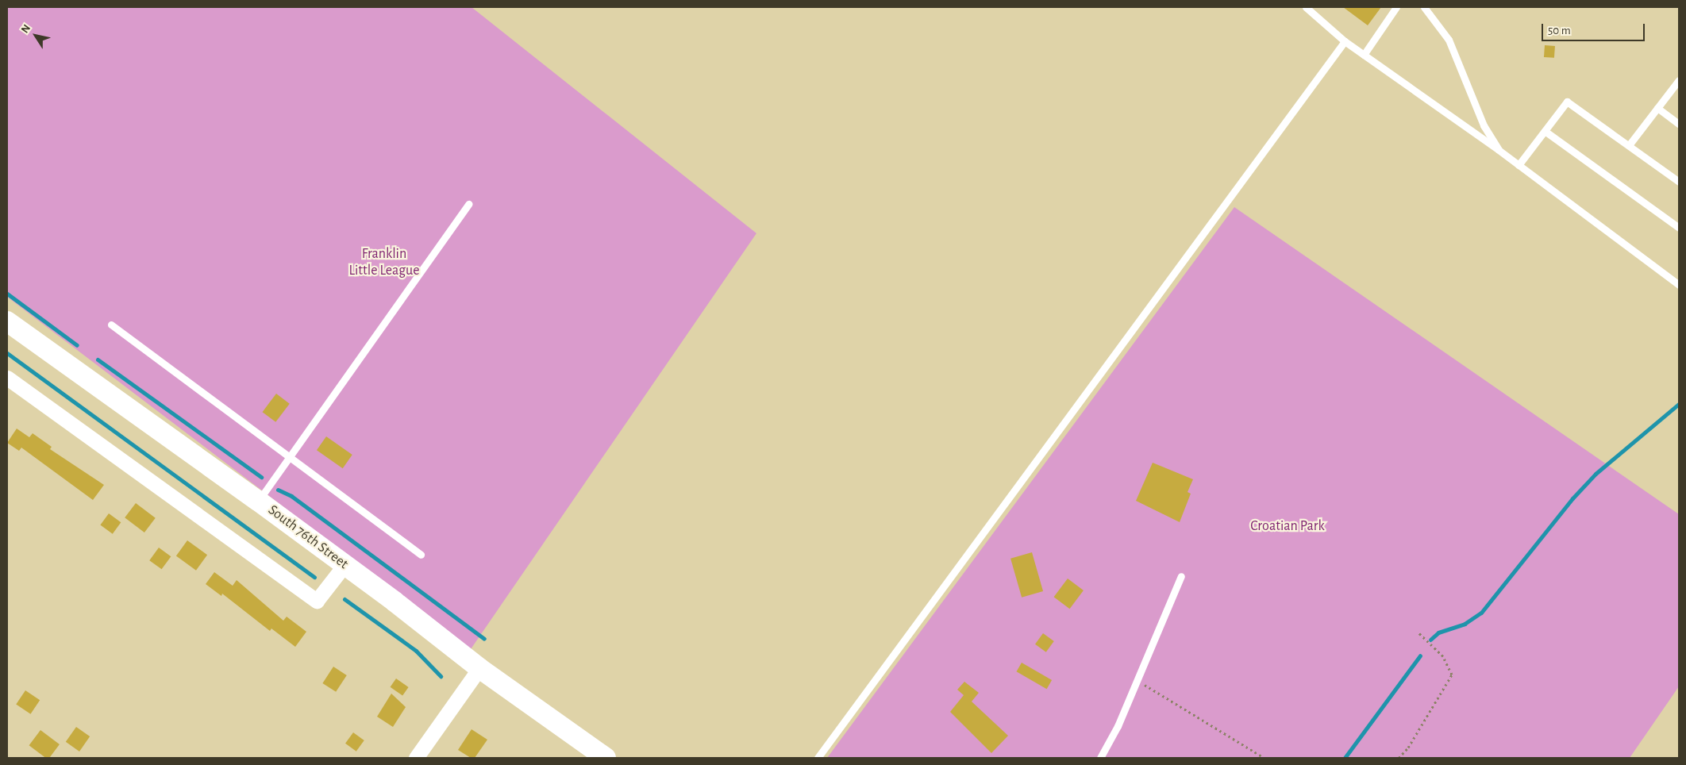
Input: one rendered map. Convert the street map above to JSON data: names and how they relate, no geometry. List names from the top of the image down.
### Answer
{
  "streets": {
    "main road": ["South 76th Street"]
  },
  "parks": ["Franklin Little League", "Croatian Park"],
  "scale_bar": "50 m",
  "north": "top left"
}
